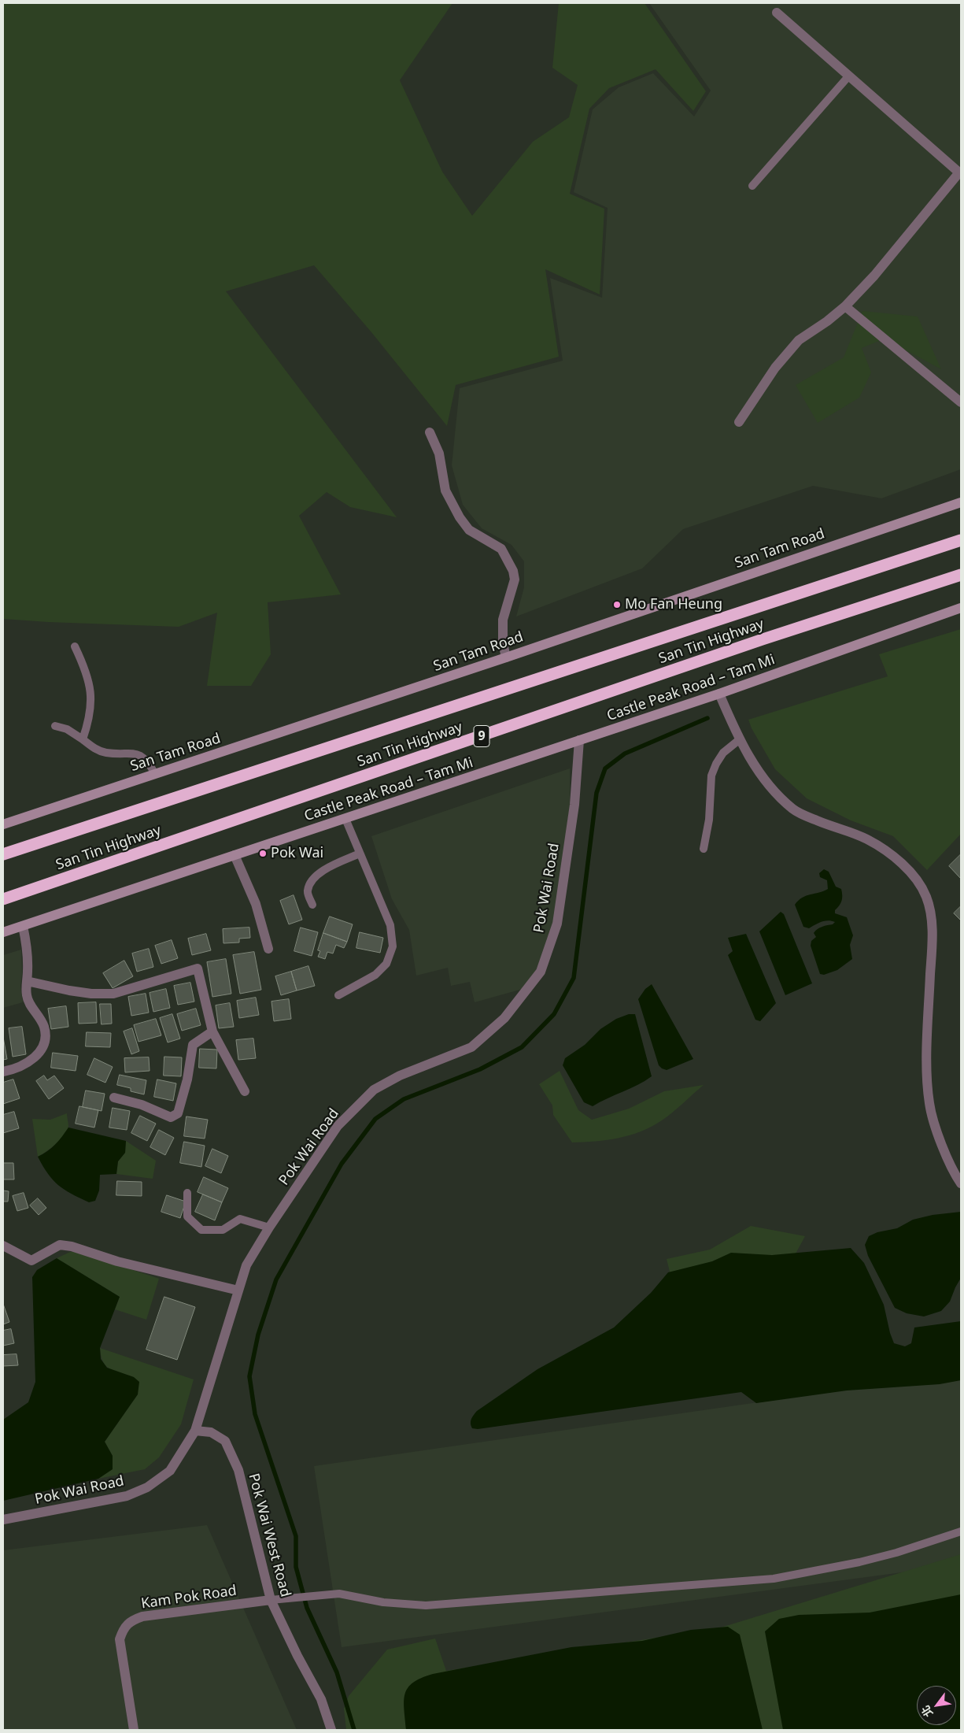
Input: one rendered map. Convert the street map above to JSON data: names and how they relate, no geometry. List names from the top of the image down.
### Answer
{
  "streets": {
    "highway": ["San Tin Highway", "9"],
    "main road": ["San Tam Road", "Castle Peak Road – Tam Mi"],
    "street": ["Pok Wai Road", "Pok Wai West Road", "Kam Pok Road"]
  },
  "crossings": [
    ["Castle Peak Road – Tam Mi", "Pok Wai Road"],
    ["Pok Wai Road", "Pok Wai West Road"],
    ["Pok Wai West Road", "Kam Pok Road"]
  ],
  "places": ["Mo Fan Heung", "Pok Wai"],
  "north": "bottom left"
}
